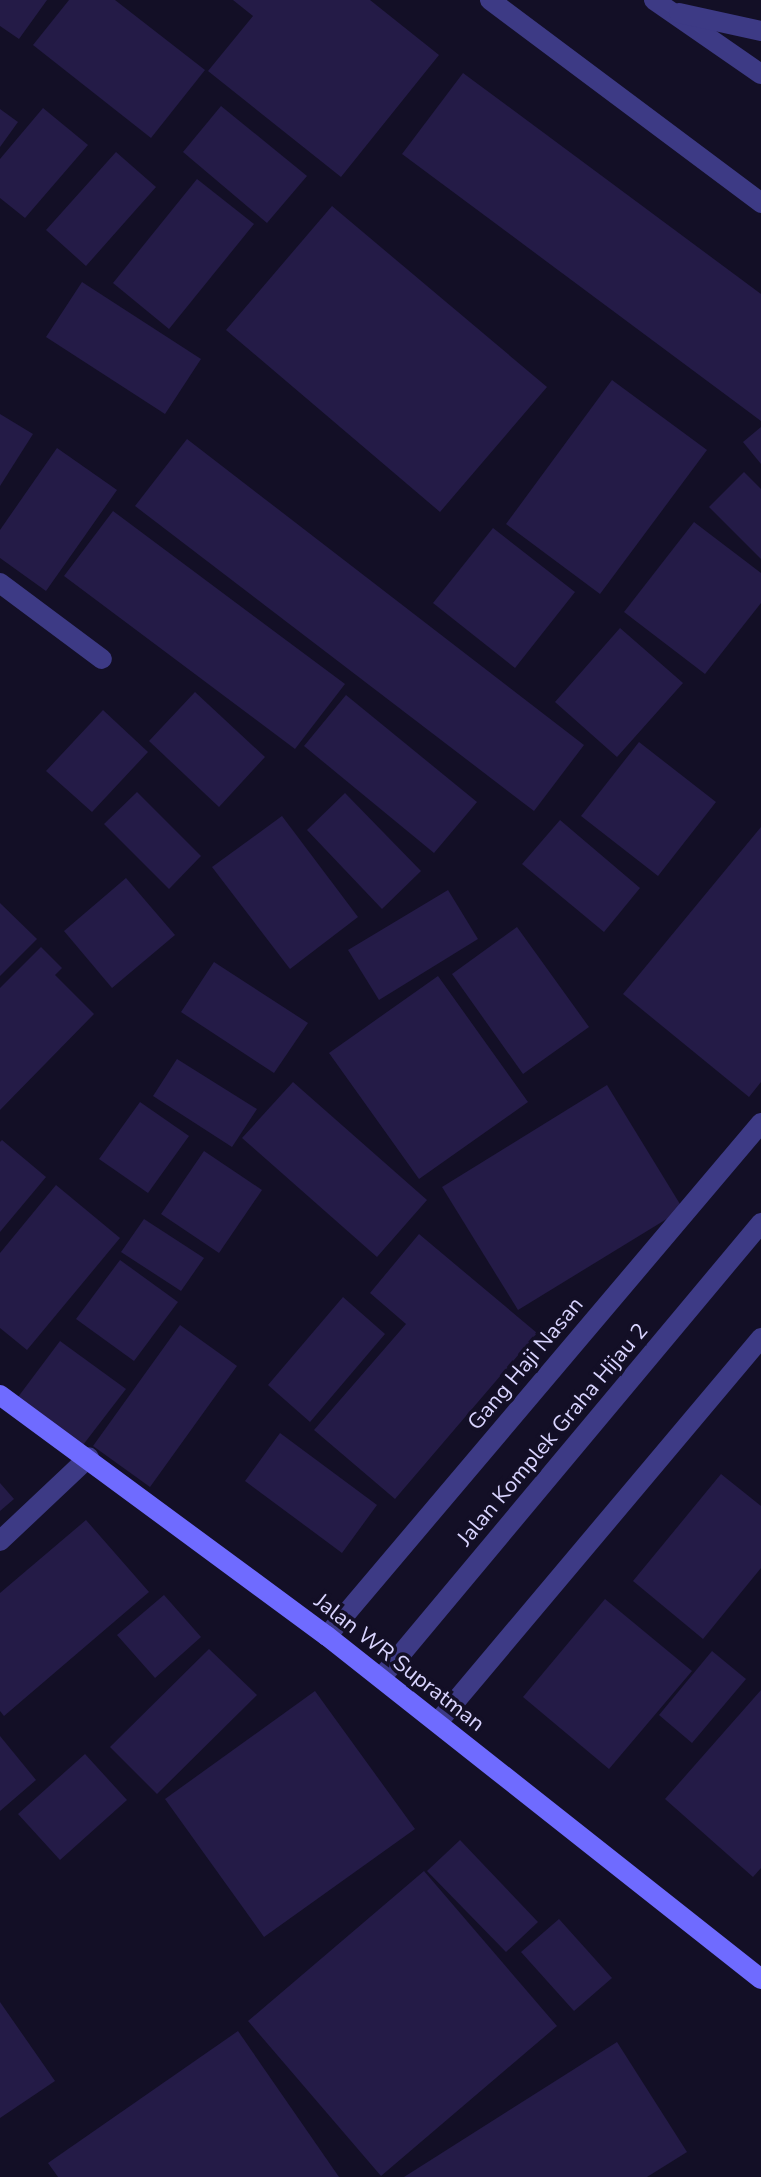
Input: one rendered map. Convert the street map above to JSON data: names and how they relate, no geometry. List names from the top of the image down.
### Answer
{
  "streets": {
    "main road": ["Jalan WR Supratman"],
    "street": ["Gang Haji Nasan", "Jalan Komplek Graha Hijau 2"]
  },
  "crossings": [
    ["Gang Haji Nasan", "Jalan WR Supratman"],
    ["Jalan Komplek Graha Hijau 2", "Jalan WR Supratman"]
  ]
}
